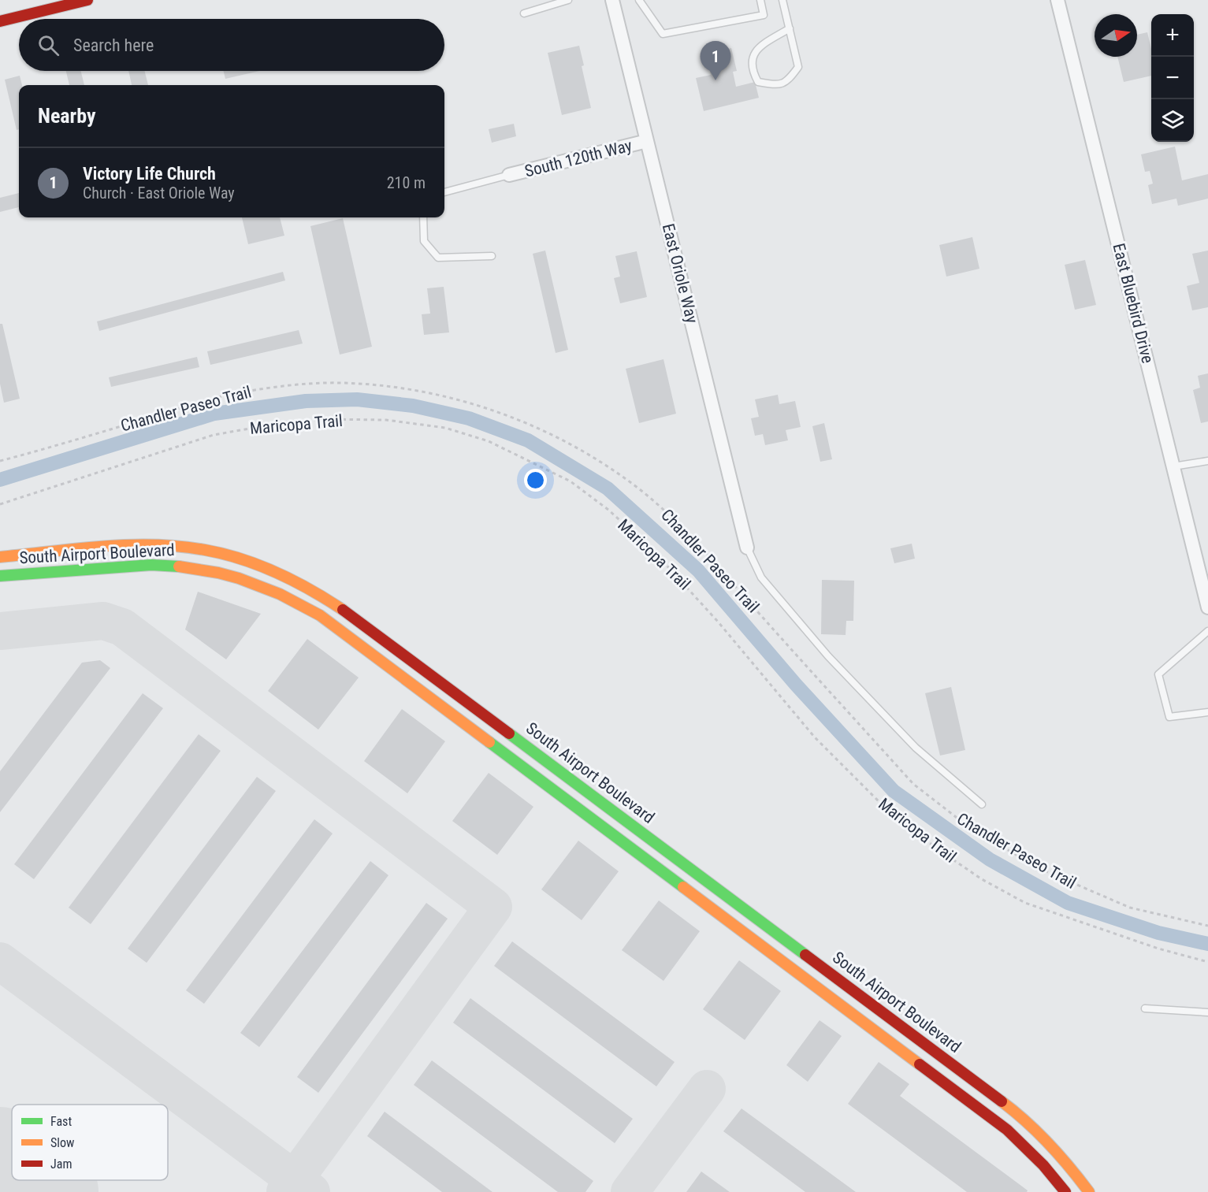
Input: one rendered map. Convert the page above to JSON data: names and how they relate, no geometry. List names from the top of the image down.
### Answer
{
  "streets": {
    "street": [
      "South 120th Way",
      "East Oriole Way",
      "East Bluebird Drive",
      "South Airport Boulevard"
    ],
    "path": ["Chandler Paseo Trail", "Maricopa Trail"]
  },
  "crossings": [
    ["South 120th Way", "East Oriole Way"]
  ],
  "legend": ["Fast", "Slow", "Jam"],
  "north": "right",
  "page": {
    "map_buttons": ["+", "−"],
    "search": "Search here",
    "pins": "1",
    "heading": "Nearby",
    "list": [
      {
        "mark": "1",
        "name": "Victory Life Church",
        "note": "Church · East Oriole Way",
        "value": "210 m"
      }
    ]
  }
}
